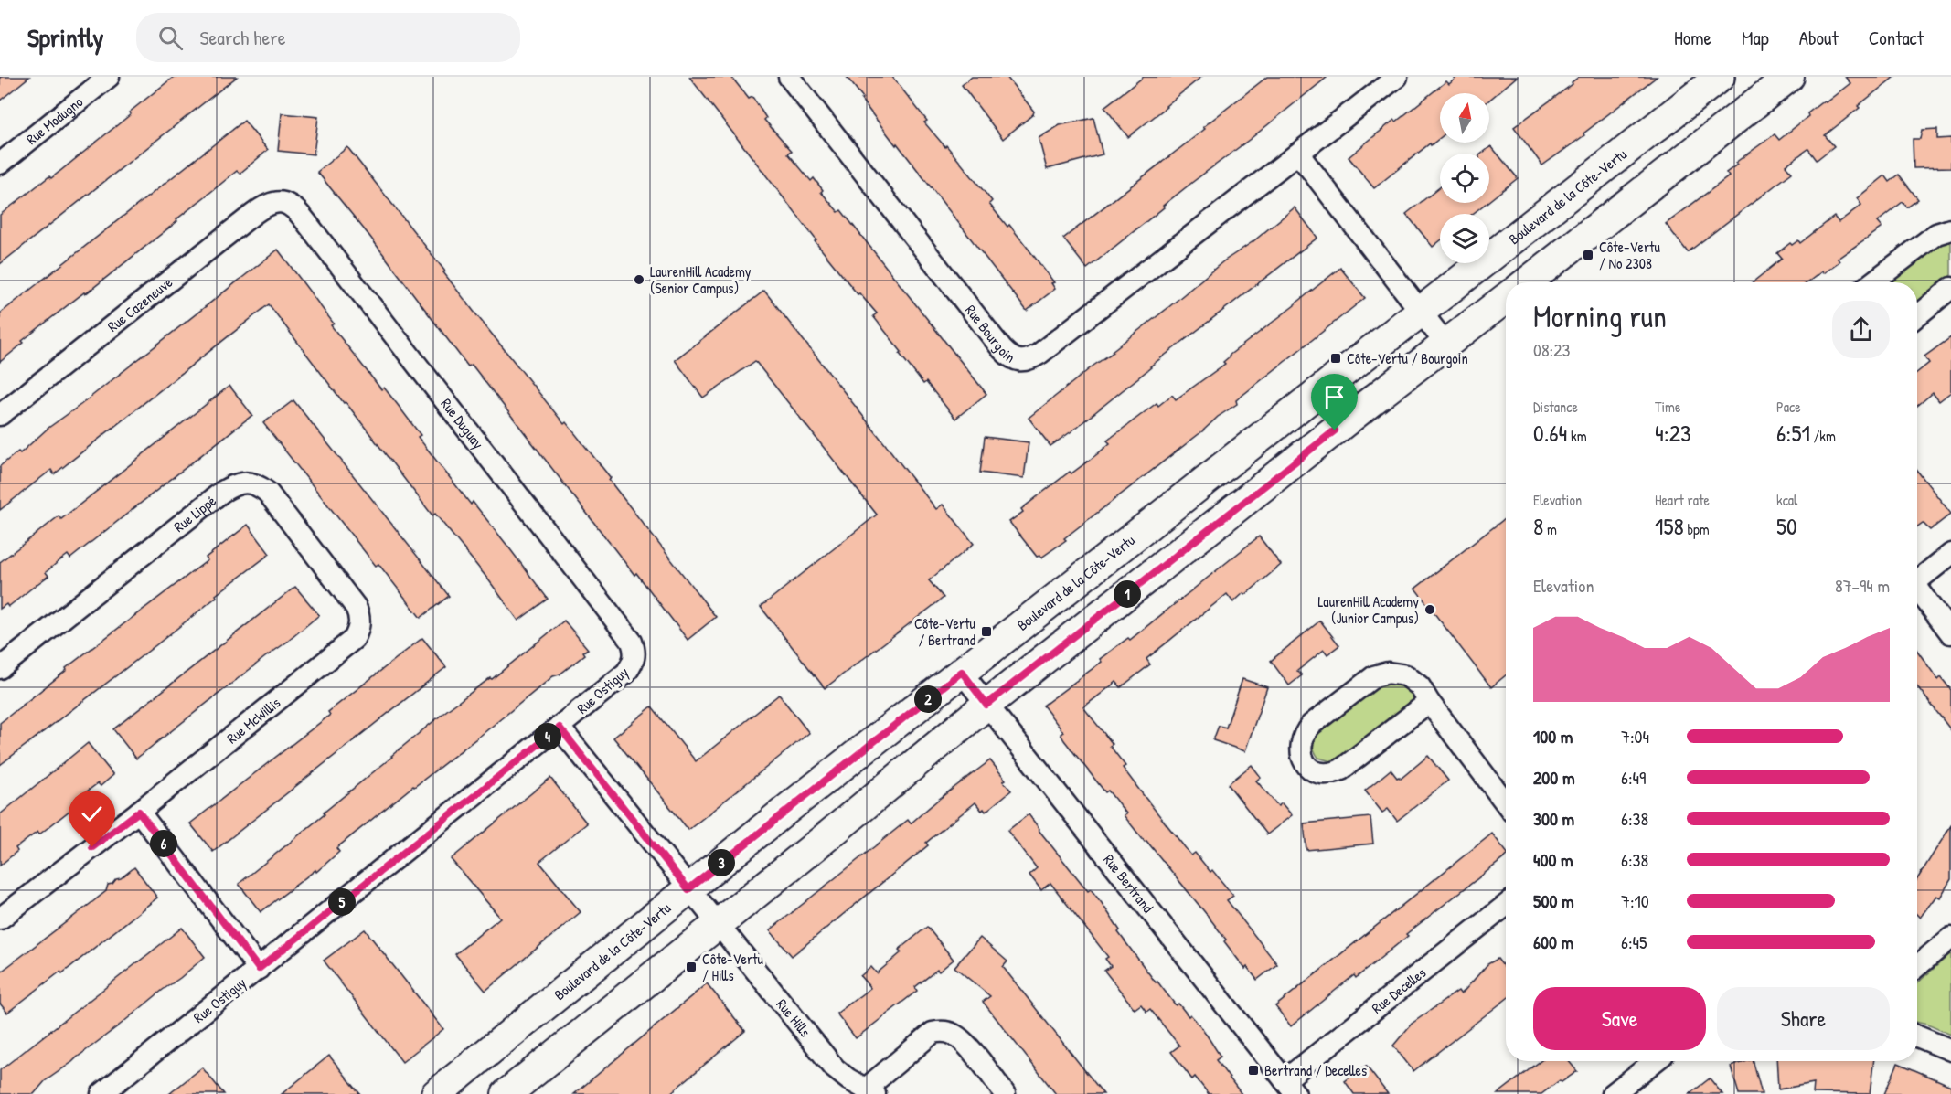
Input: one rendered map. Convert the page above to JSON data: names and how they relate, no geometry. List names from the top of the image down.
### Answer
{
  "streets": {
    "main road": ["Boulevard de la Côte-Vertu"],
    "street": [
      "Rue Modugno",
      "Rue Cazeneuve",
      "Rue Bourgoin",
      "Rue Duguay",
      "Rue Lippé",
      "Rue Ostiguy",
      "Rue McWillis",
      "Rue Bertrand",
      "Rue Decelles",
      "Rue Hills"
    ]
  },
  "crossings": [
    ["Boulevard de la Côte-Vertu", "Rue Bertrand"],
    ["Boulevard de la Côte-Vertu", "Rue Hills"],
    ["Rue Cazeneuve", "Rue Duguay"],
    ["Rue Duguay", "Rue Ostiguy"],
    ["Rue Lippé", "Rue McWillis"],
    ["Rue Bertrand", "Rue Decelles"]
  ],
  "places": {
    "transit": [
      "Côte-Vertu / No 2308",
      "Côte-Vertu / Bourgoin",
      "Côte-Vertu / Bertrand",
      "Côte-Vertu / Hills",
      "Bertrand / Decelles"
    ],
    "other": ["LaurenHill Academy (Senior Campus)", "LaurenHill Academy (Junior Campus)"]
  },
  "north": "top",
  "page": {
    "header": "Sprintly",
    "search": "Search here",
    "nav": [
      "Home",
      "Map",
      "About",
      "Contact"
    ],
    "heading": ["Morning run", "08:23"],
    "stats": [
      ["Distance", "0.64 km"],
      ["Time", "4:23"],
      ["Pace", "6:51 /km"],
      ["Elevation", "8 m"],
      ["Heart rate", "158 bpm"],
      ["kcal", "50"]
    ],
    "chart": ["Elevation", "87–94 m"],
    "pins": [
      "1",
      "2",
      "4",
      "6",
      "3",
      "5"
    ],
    "list": [
      {
        "name": "100 m",
        "note": "7:04"
      },
      {
        "name": "200 m",
        "note": "6:49"
      },
      {
        "name": "300 m",
        "note": "6:38"
      },
      {
        "name": "400 m",
        "note": "6:38"
      },
      {
        "name": "500 m",
        "note": "7:10"
      },
      {
        "name": "600 m",
        "note": "6:45"
      }
    ],
    "buttons": ["Save", "Share"]
  }
}
